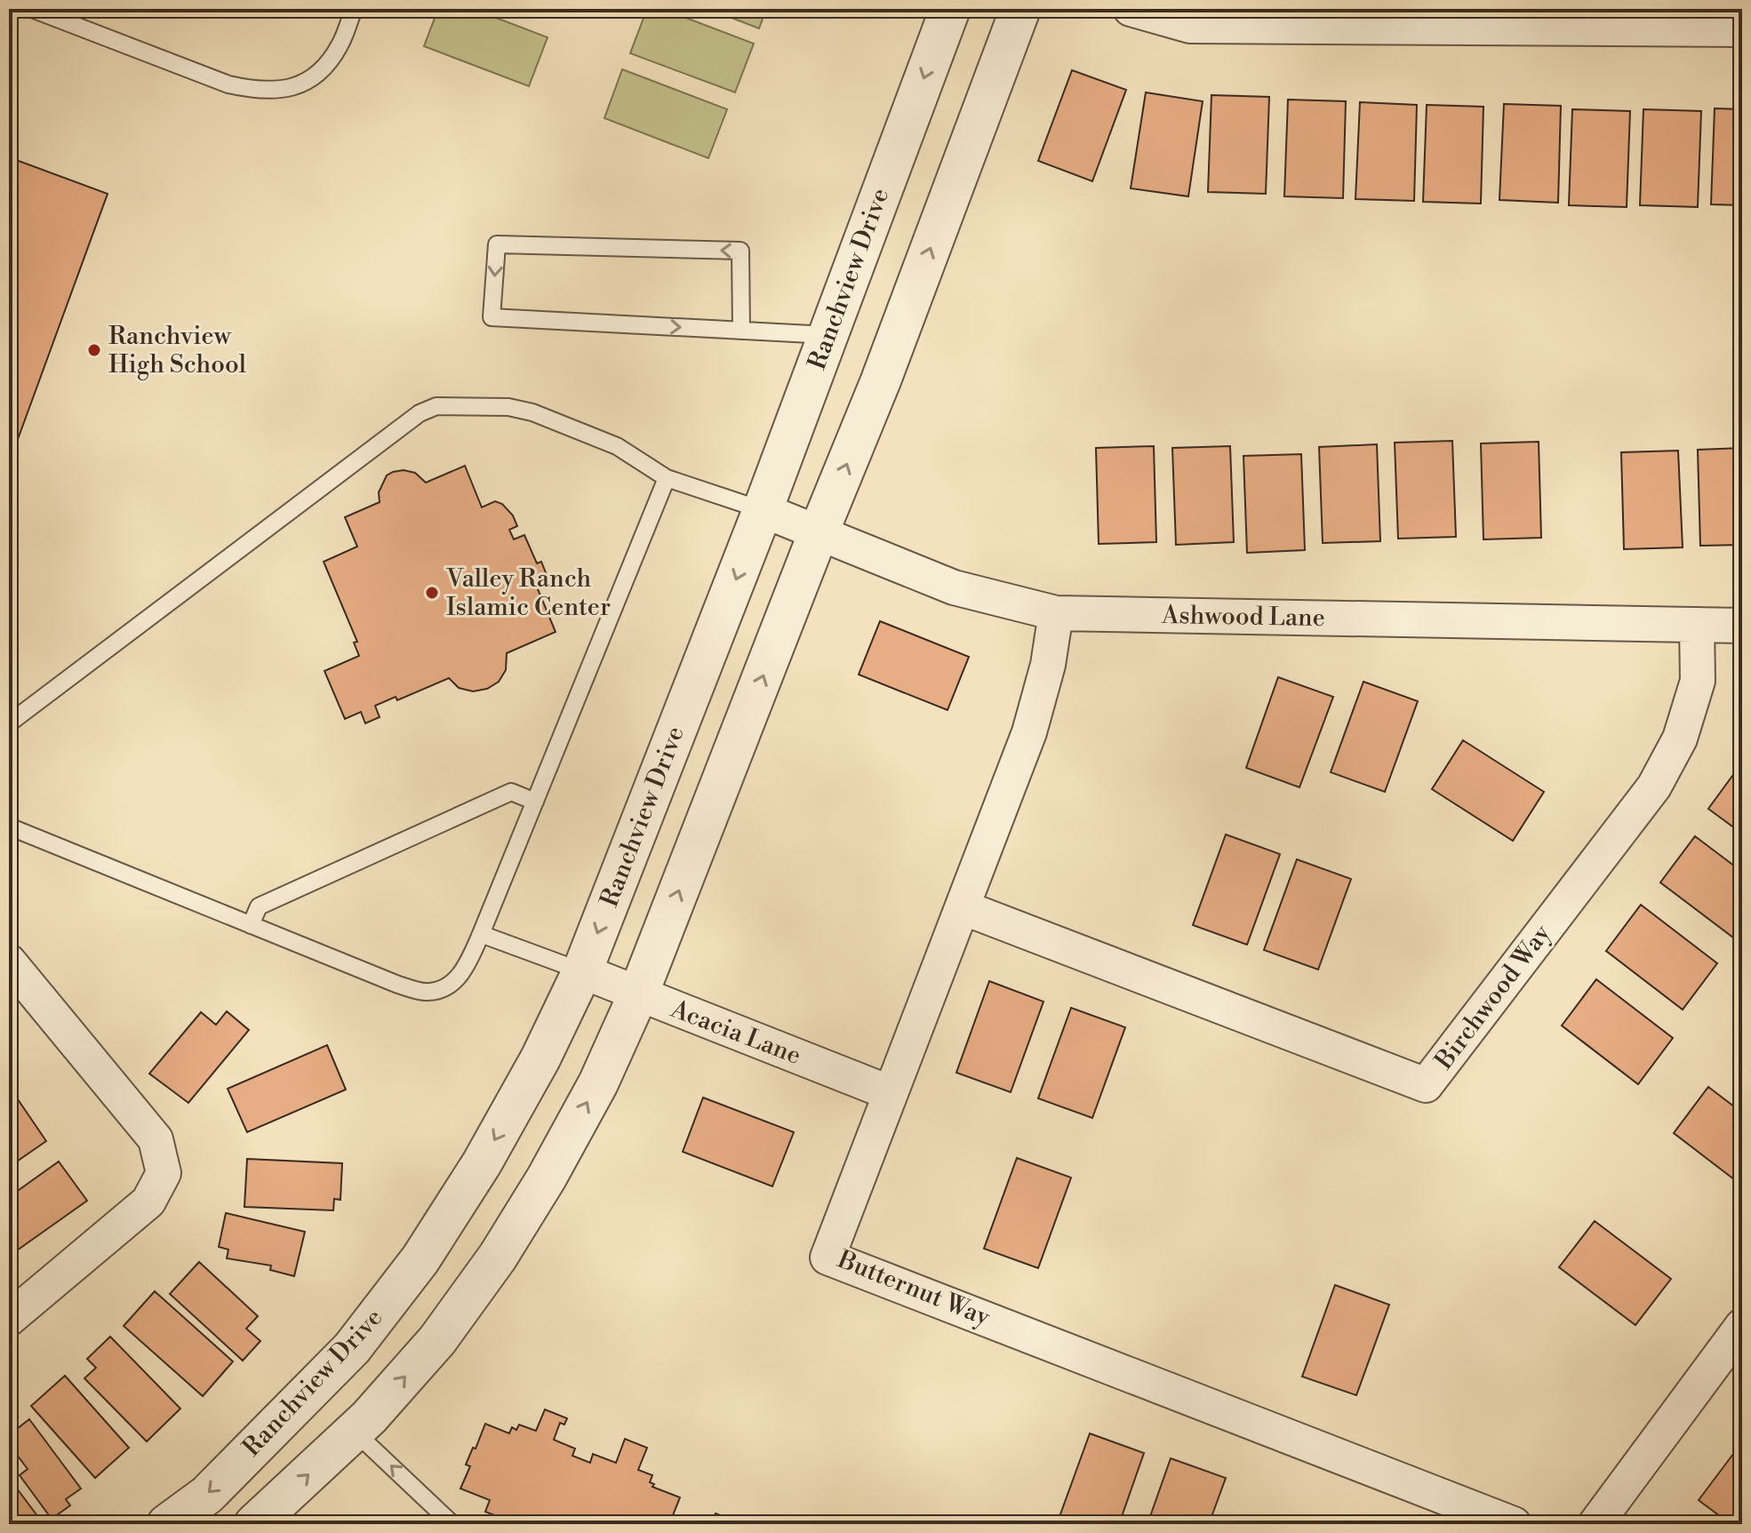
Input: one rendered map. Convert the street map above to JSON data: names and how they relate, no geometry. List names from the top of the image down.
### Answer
{
  "streets": {
    "street": [
      "Ranchview Drive",
      "Ashwood Lane",
      "Birchwood Way",
      "Acacia Lane",
      "Butternut Way"
    ]
  },
  "crossings": [
    ["Ranchview Drive", "Ashwood Lane"],
    ["Ranchview Drive", "Acacia Lane"],
    ["Ashwood Lane", "Birchwood Way"],
    ["Ashwood Lane", "Butternut Way"],
    ["Birchwood Way", "Butternut Way"],
    ["Acacia Lane", "Butternut Way"]
  ],
  "places": ["Ranchview High School", "Valley Ranch Islamic Center"]
}
